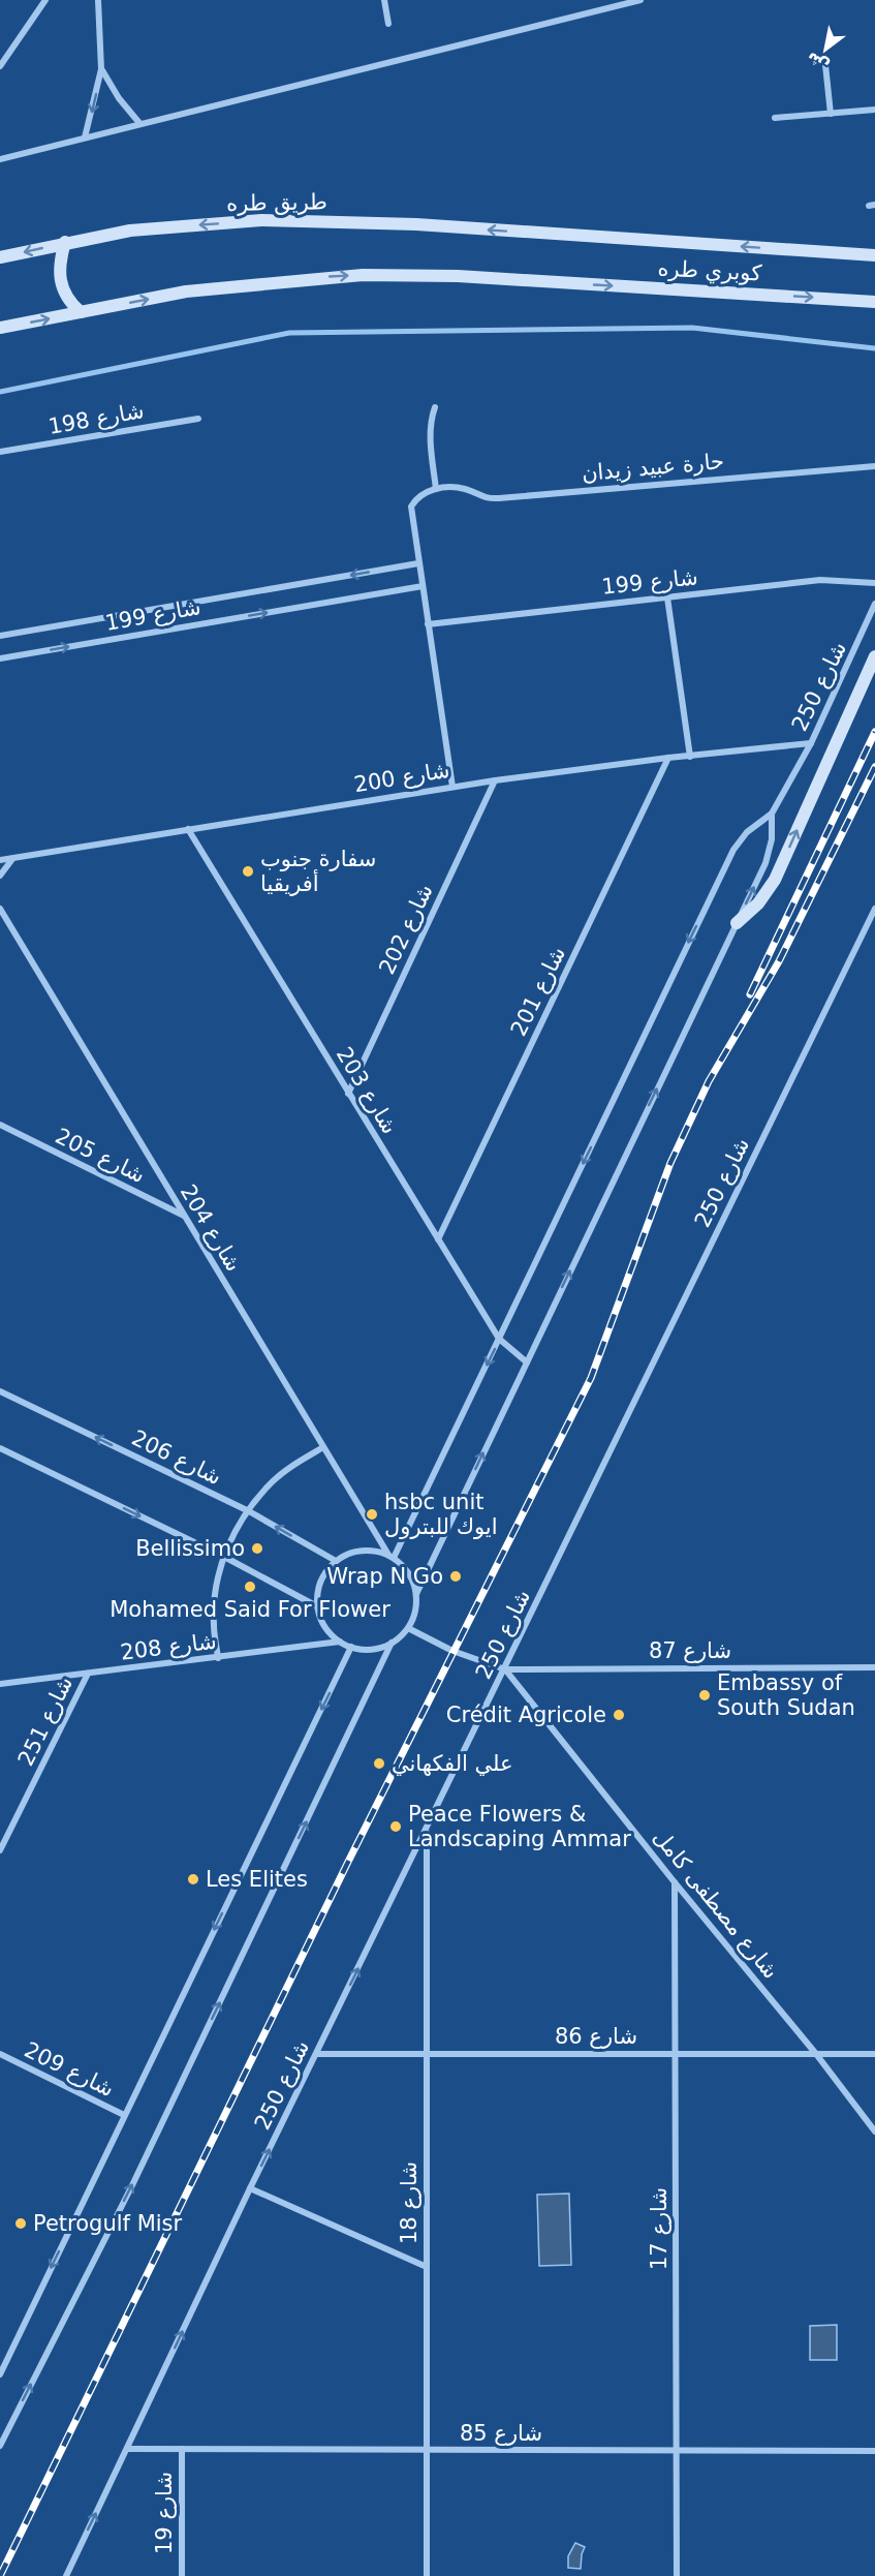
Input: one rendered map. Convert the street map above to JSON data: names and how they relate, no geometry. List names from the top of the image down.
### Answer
{
  "streets": {
    "main road": ["طريق طره", "كوبري طره"],
    "street": [
      "شارع 198",
      "حارة عبيد زيدان",
      "شارع 199",
      "شارع 250",
      "شارع 200",
      "شارع 202",
      "شارع 201",
      "شارع 203",
      "شارع 205",
      "شارع 204",
      "شارع 206",
      "شارع 208",
      "شارع 87",
      "شارع 251",
      "شارع مصطفى كامل",
      "شارع 86",
      "شارع 209",
      "شارع 18",
      "شارع 17",
      "شارع 85",
      "شارع 19"
    ]
  },
  "crossings": [
    ["طريق طره", "كوبري طره"],
    ["شارع 250", "شارع 200"],
    ["شارع 250", "شارع 203"],
    ["شارع 250", "شارع 204"],
    ["شارع 250", "شارع 206"],
    ["شارع 250", "شارع 208"],
    ["شارع 250", "شارع 87"],
    ["شارع 250", "شارع مصطفى كامل"],
    ["شارع 250", "شارع 86"],
    ["شارع 250", "شارع 18"],
    ["شارع 250", "شارع 85"],
    ["شارع 200", "شارع 202"],
    ["شارع 200", "شارع 201"],
    ["شارع 200", "شارع 203"],
    ["شارع 202", "شارع 203"],
    ["شارع 201", "شارع 203"],
    ["شارع 205", "شارع 204"],
    ["شارع 204", "شارع 206"],
    ["شارع 204", "شارع 208"],
    ["شارع 206", "شارع 208"],
    ["شارع 208", "شارع 251"],
    ["شارع 87", "شارع مصطفى كامل"],
    ["شارع مصطفى كامل", "شارع 86"],
    ["شارع مصطفى كامل", "شارع 17"],
    ["شارع 86", "شارع 18"],
    ["شارع 86", "شارع 17"],
    ["شارع 18", "شارع 85"],
    ["شارع 17", "شارع 85"],
    ["شارع 85", "شارع 19"]
  ],
  "one_way": ["طريق طره"],
  "places": [
    "سفارة جنوب أفريقيا",
    "hsbc unit ايوك للبترول",
    "Bellissimo",
    "Wrap N Go",
    "Mohamed Said For Flower",
    "Embassy of South Sudan",
    "Crédit Agricole",
    "علي الفكهاني",
    "Peace Flowers & Landscaping Ammar",
    "Les Elites",
    "Petrogulf Misr"
  ],
  "north": "bottom left"
}
